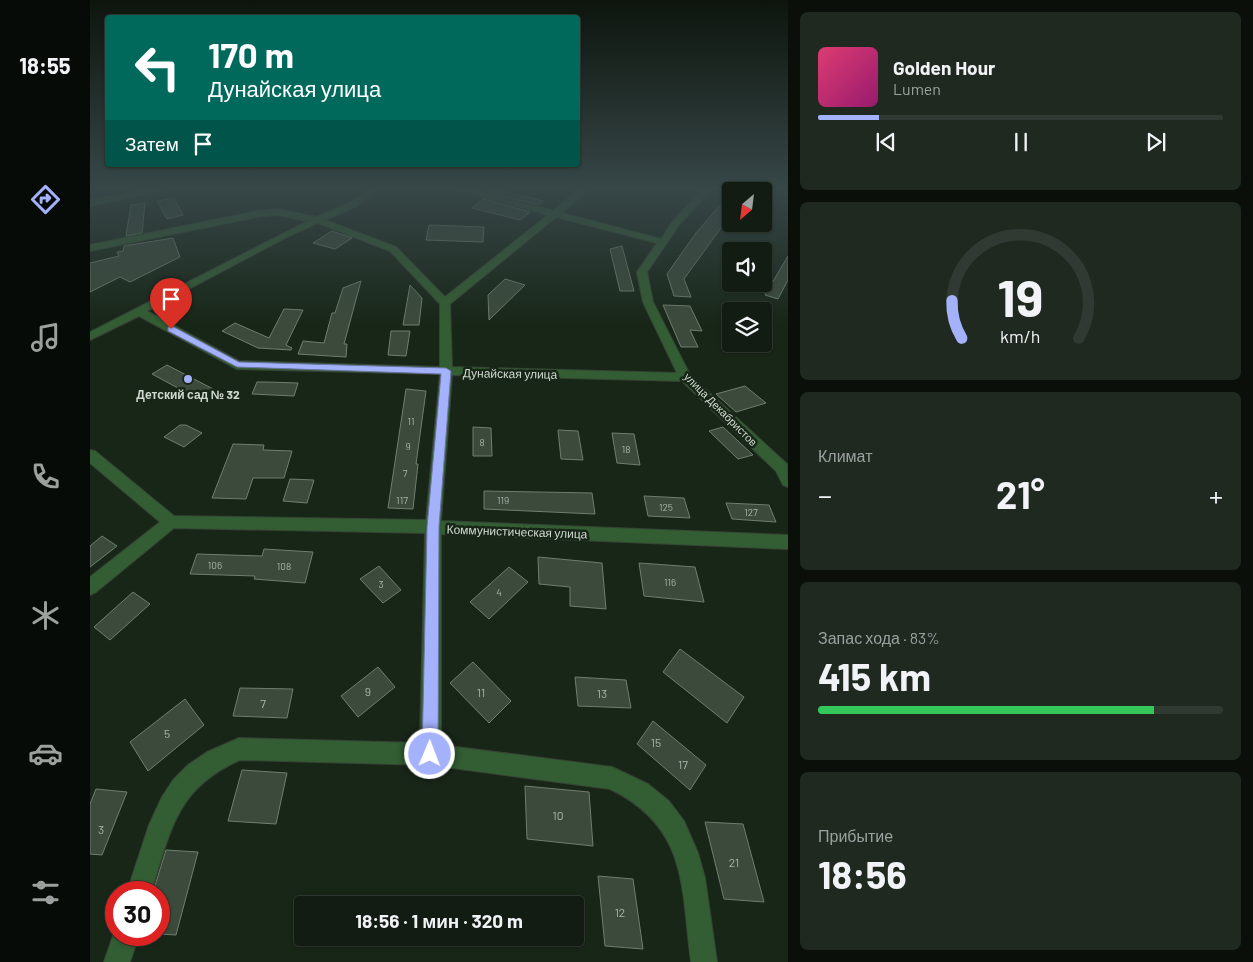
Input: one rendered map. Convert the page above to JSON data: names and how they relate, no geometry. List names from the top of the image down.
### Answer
{
  "streets": {
    "street": ["Дунайская улица", "улица Декабристов", "Коммунистическая улица"]
  },
  "crossings": [
    ["Дунайская улица", "улица Декабристов"]
  ],
  "places": ["Детский сад № 32"],
  "house_numbers": [
    "11",
    "8",
    "9",
    "18",
    "7",
    "117",
    "119",
    "125",
    "127",
    "106",
    "108",
    "116",
    "3",
    "4",
    "9",
    "11",
    "13",
    "7",
    "5",
    "15",
    "17",
    "10",
    "3",
    "21",
    "12"
  ],
  "north": "bottom left",
  "page": {
    "tabs": "18:55",
    "turn": ["170 m", "Дунайская улица"],
    "song": ["Golden Hour", "Lumen"],
    "then": "Затем",
    "tile": [
      "Климат",
      ["Запас хода · 83%", "415 km"],
      ["Прибытие", "18:56"]
    ],
    "heat": ["−", "21°", "+"],
    "limit": "30",
    "trip": "18:56 · 1 мин · 320 m",
    "gauge": ["19", "km/h"]
  }
}
